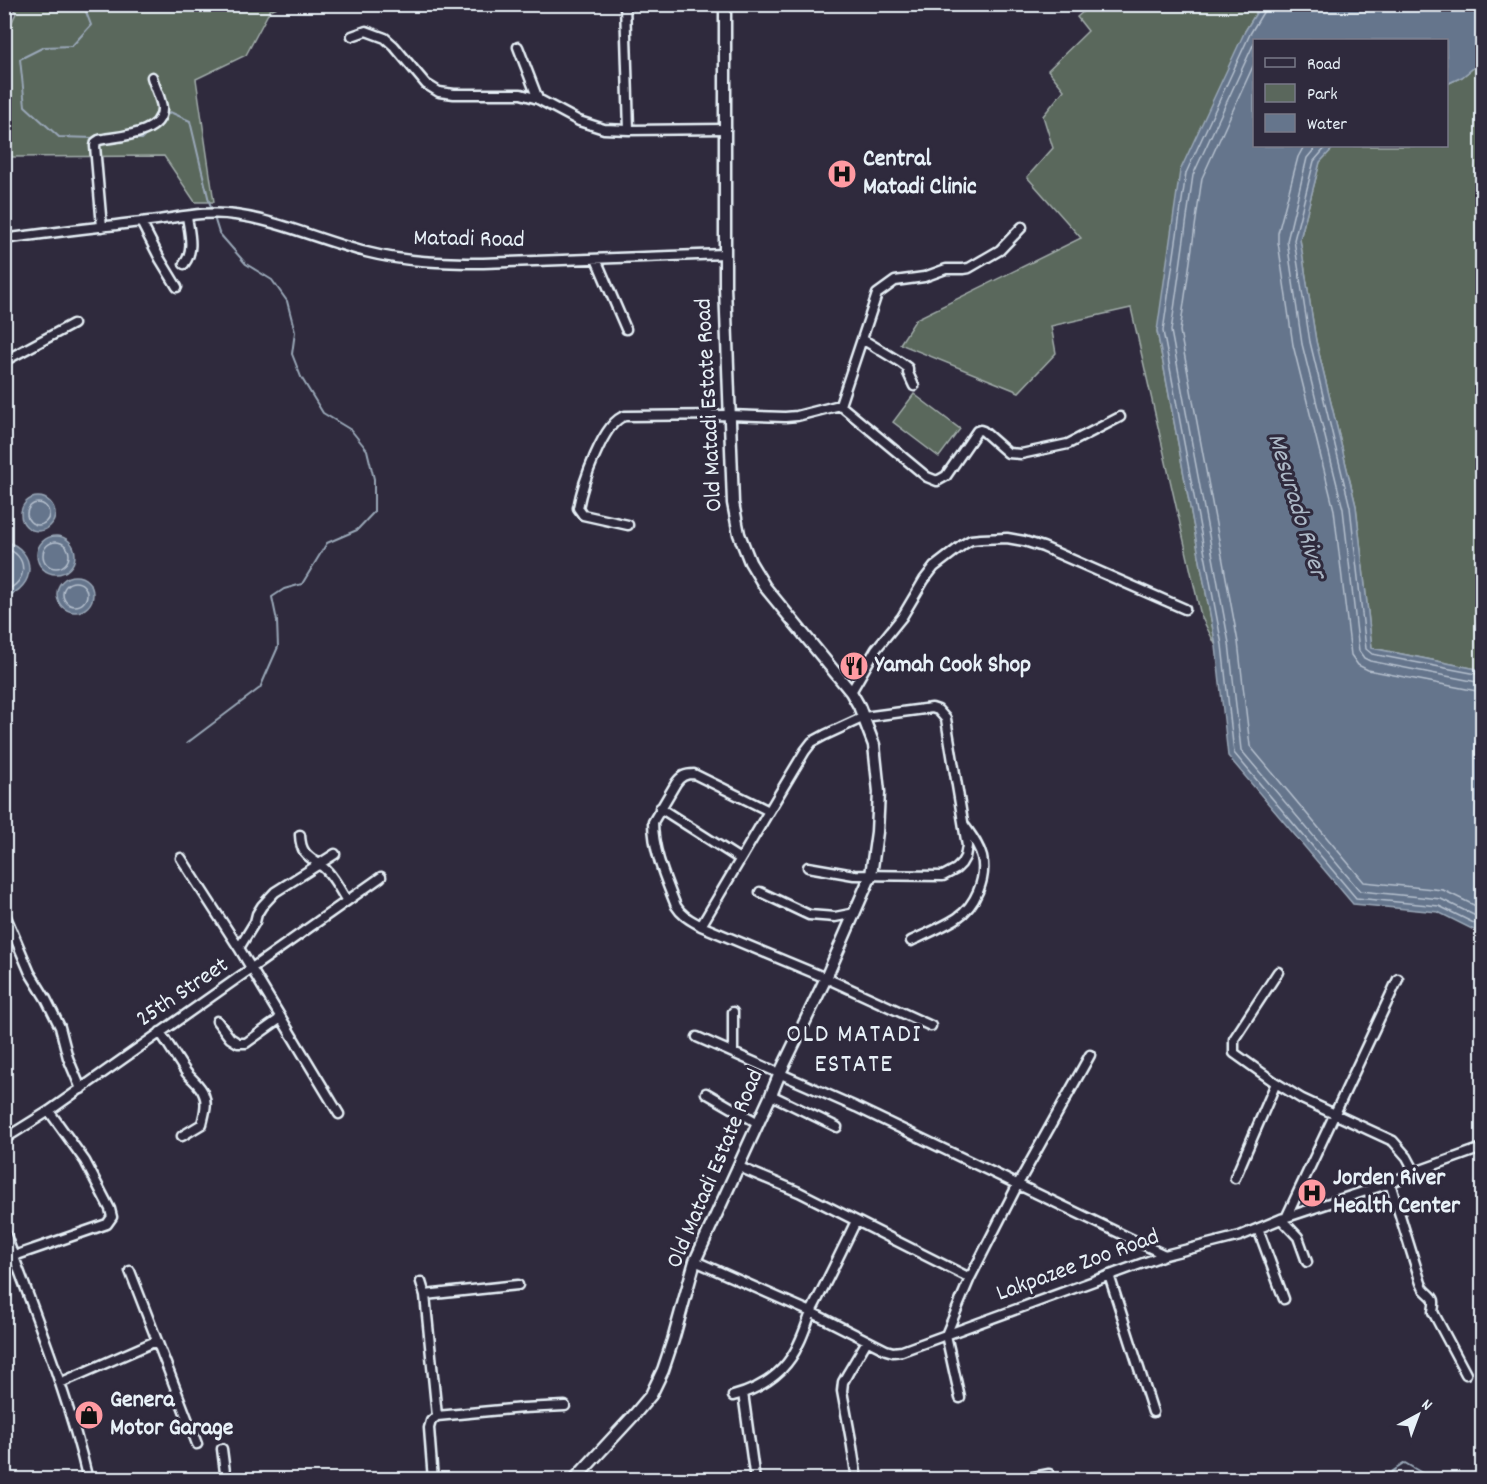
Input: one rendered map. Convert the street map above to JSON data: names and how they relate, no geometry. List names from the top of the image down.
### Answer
{
  "streets": {
    "street": [
      "Matadi Road",
      "Old Matadi Estate Road",
      "25th Street",
      "Lakpazee Zoo Road"
    ]
  },
  "crossings": [
    ["Matadi Road", "Old Matadi Estate Road"],
    ["Old Matadi Estate Road", "Lakpazee Zoo Road"]
  ],
  "districts": ["OLD MATADI ESTATE"],
  "water": ["Mesurado River"],
  "places": {
    "hospital": ["Central Matadi Clinic", "Jorden River Health Center"],
    "restaurant": ["Yamah Cook Shop"],
    "shop": ["Genera Motor Garage"]
  },
  "legend": ["Road", "Park", "Water"],
  "north": "top right"
}
